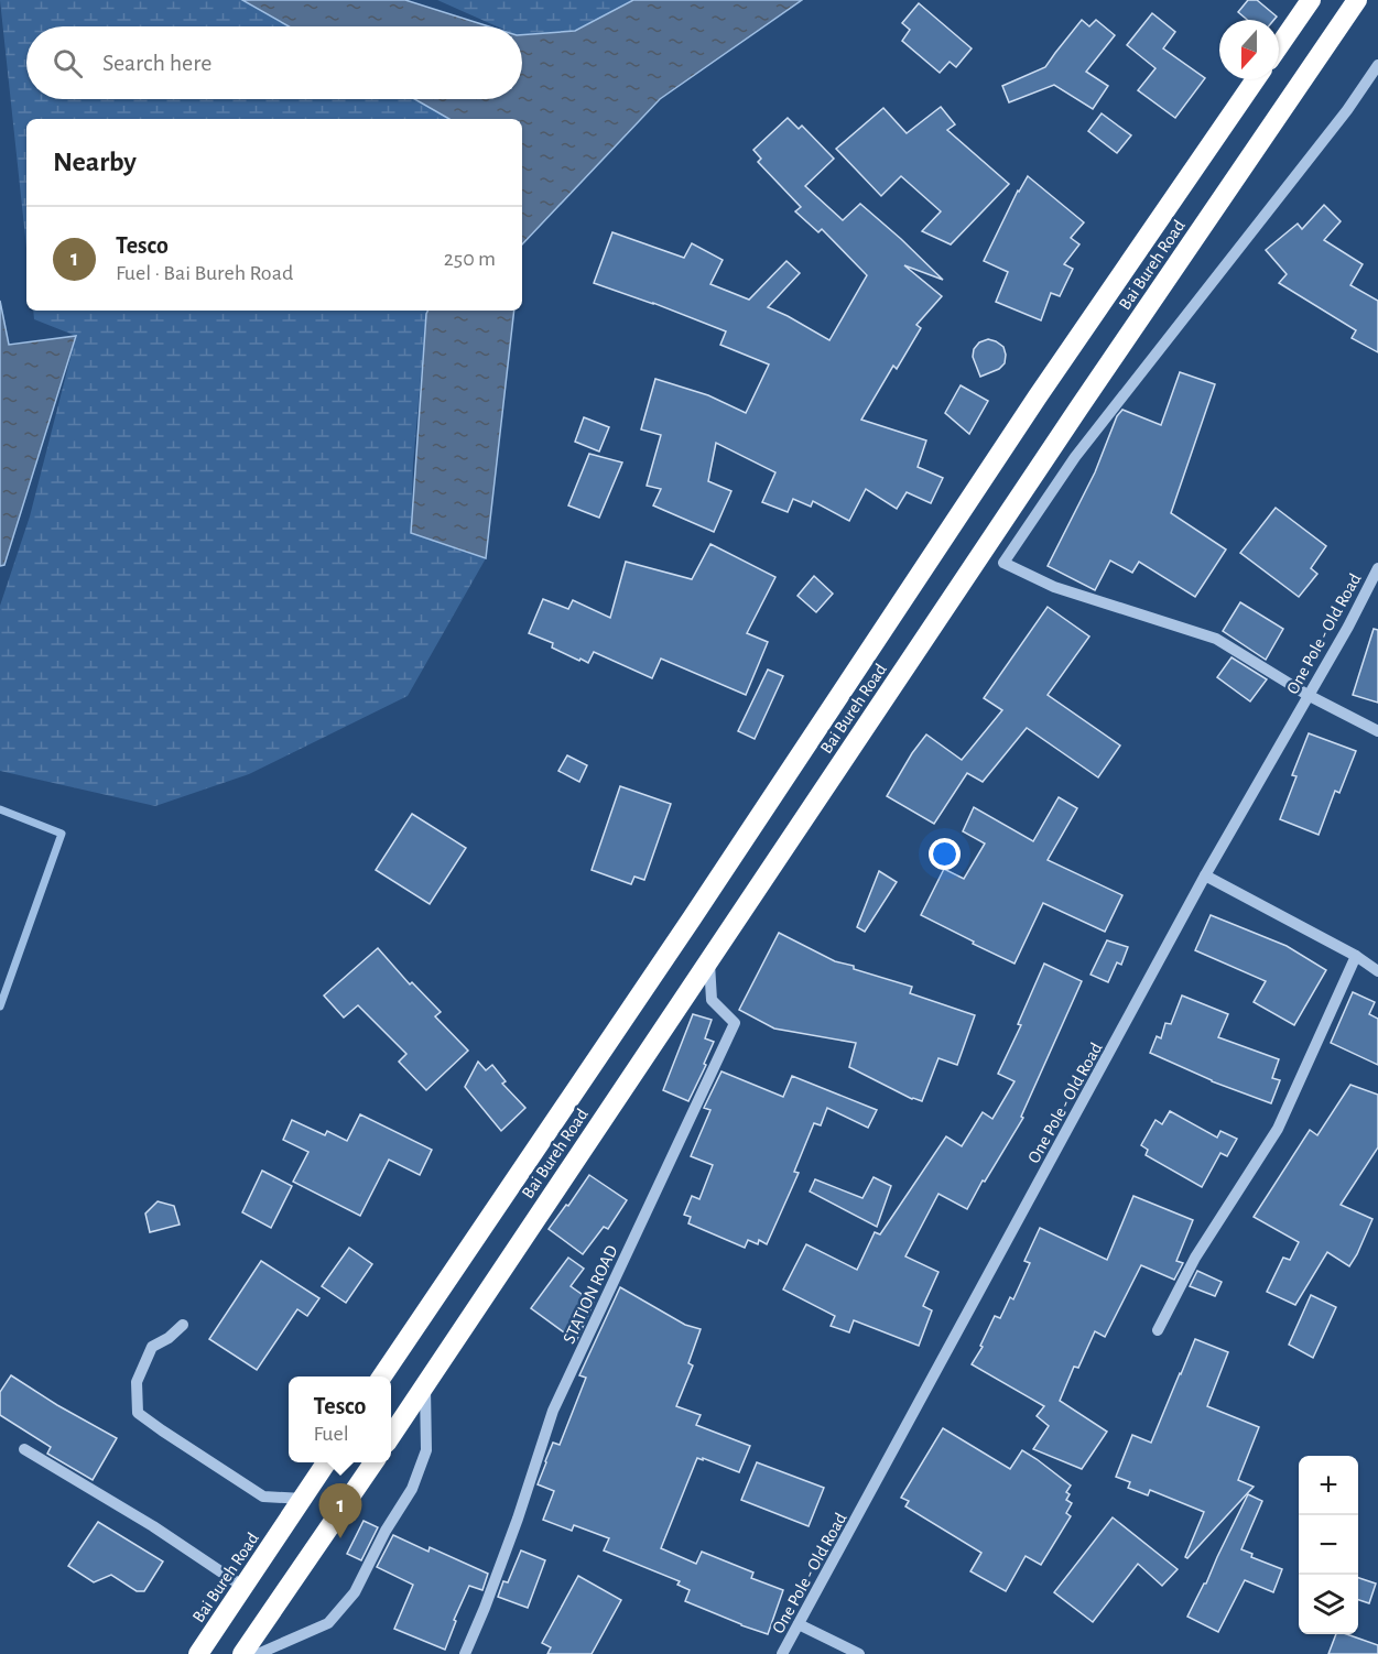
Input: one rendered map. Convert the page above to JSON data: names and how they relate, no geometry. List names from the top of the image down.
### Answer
{
  "streets": {
    "highway": ["Bai Bureh Road"],
    "street": ["One Pole - Old Road", "STATION ROAD"]
  },
  "crossings": [
    ["Bai Bureh Road", "STATION ROAD"]
  ],
  "north": "bottom",
  "page": {
    "search": "Search here",
    "heading": "Nearby",
    "list": [
      {
        "mark": "1",
        "name": "Tesco",
        "note": "Fuel · Bai Bureh Road",
        "value": "250 m"
      }
    ],
    "popup": ["Tesco", "Fuel"],
    "map_buttons": ["+", "−"],
    "pins": "1"
  }
}
